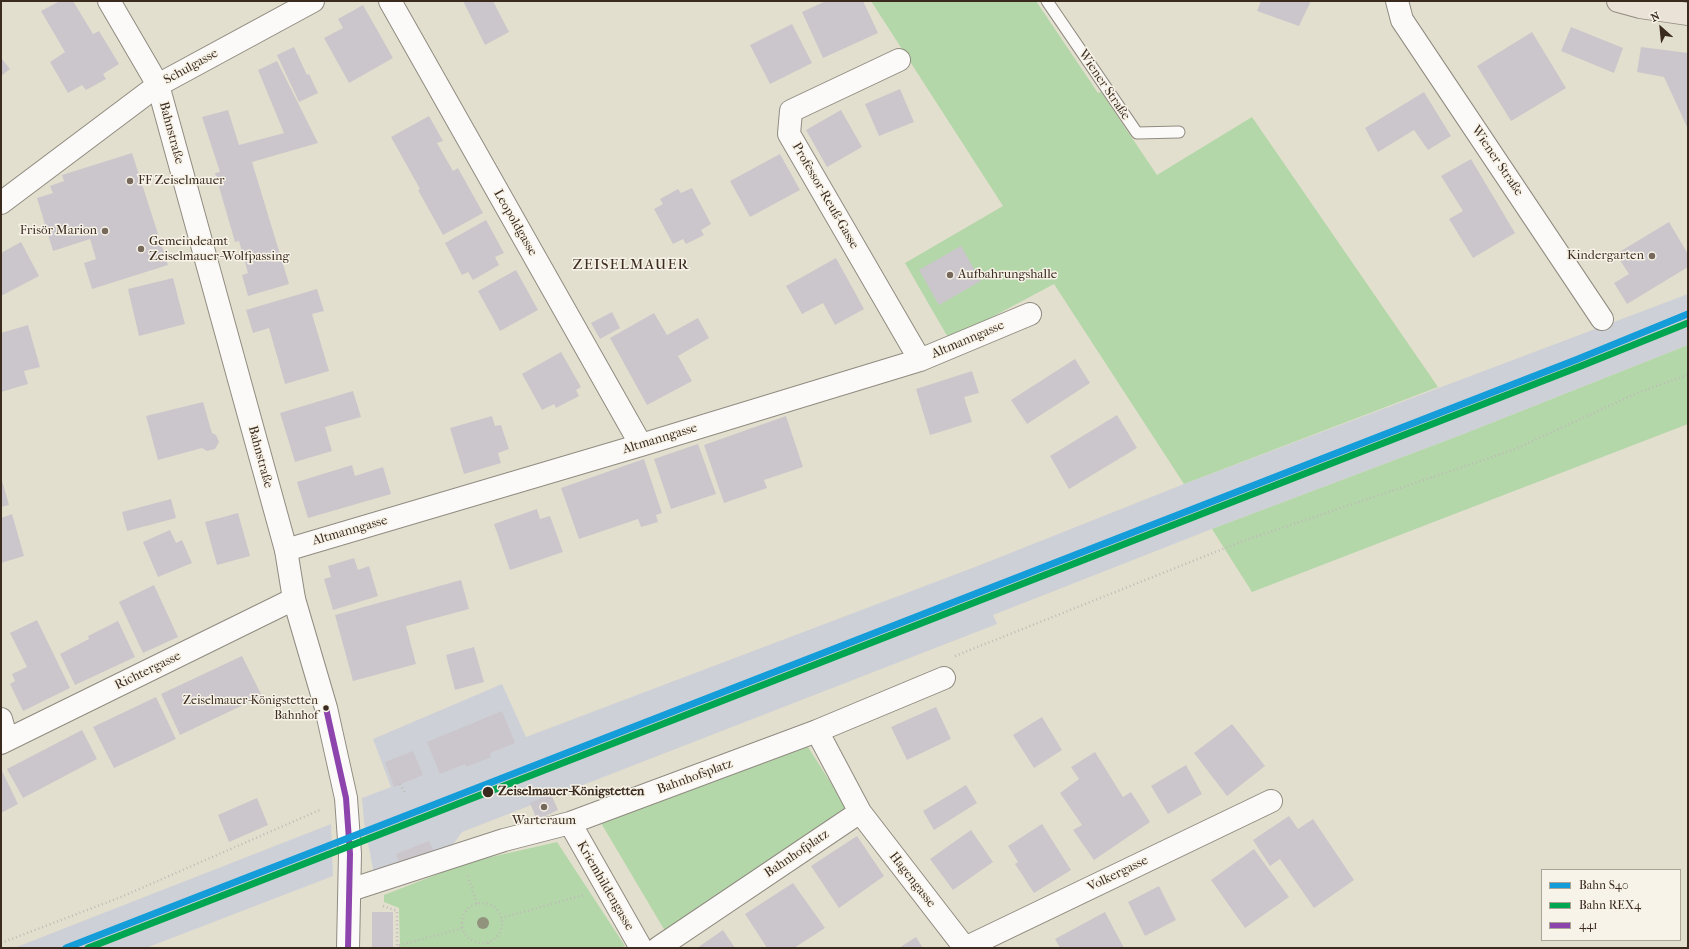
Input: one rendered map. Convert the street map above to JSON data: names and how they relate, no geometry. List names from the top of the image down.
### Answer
{
  "streets": {
    "street": [
      "Schulgasse",
      "Wiener Straße",
      "Bahnstraße",
      "Professor-Reuß-Gasse",
      "Leopoldgasse",
      "Altmanngasse",
      "Richtergasse",
      "Bahnhofsplatz",
      "Bahnhofplatz",
      "Volkergasse",
      "Hagengasse",
      "Kriemhildengasse"
    ]
  },
  "crossings": [
    ["Schulgasse", "Bahnstraße"],
    ["Bahnstraße", "Altmanngasse"],
    ["Bahnstraße", "Richtergasse"],
    ["Bahnstraße", "Bahnhofsplatz"],
    ["Professor-Reuß-Gasse", "Altmanngasse"],
    ["Leopoldgasse", "Altmanngasse"],
    ["Bahnhofsplatz", "Kriemhildengasse"],
    ["Bahnhofplatz", "Hagengasse"],
    ["Volkergasse", "Hagengasse"]
  ],
  "districts": ["ZEISELMAUER"],
  "places": [
    "FF Zeiselmauer",
    "Frisör Marion",
    "Gemeindeamt Zeiselmauer-Wolfpassing",
    "Kindergarten",
    "Aufbahrungshalle",
    "Zeiselmauer-Königstetten Bahnhof",
    "Zeiselmauer-Königstetten",
    "Warteraum"
  ],
  "lines": ["rail line S40", "rail line REX4", "transit line 441"],
  "legend": ["Bahn S40", "Bahn REX4", "441"],
  "north": "top left"
}
